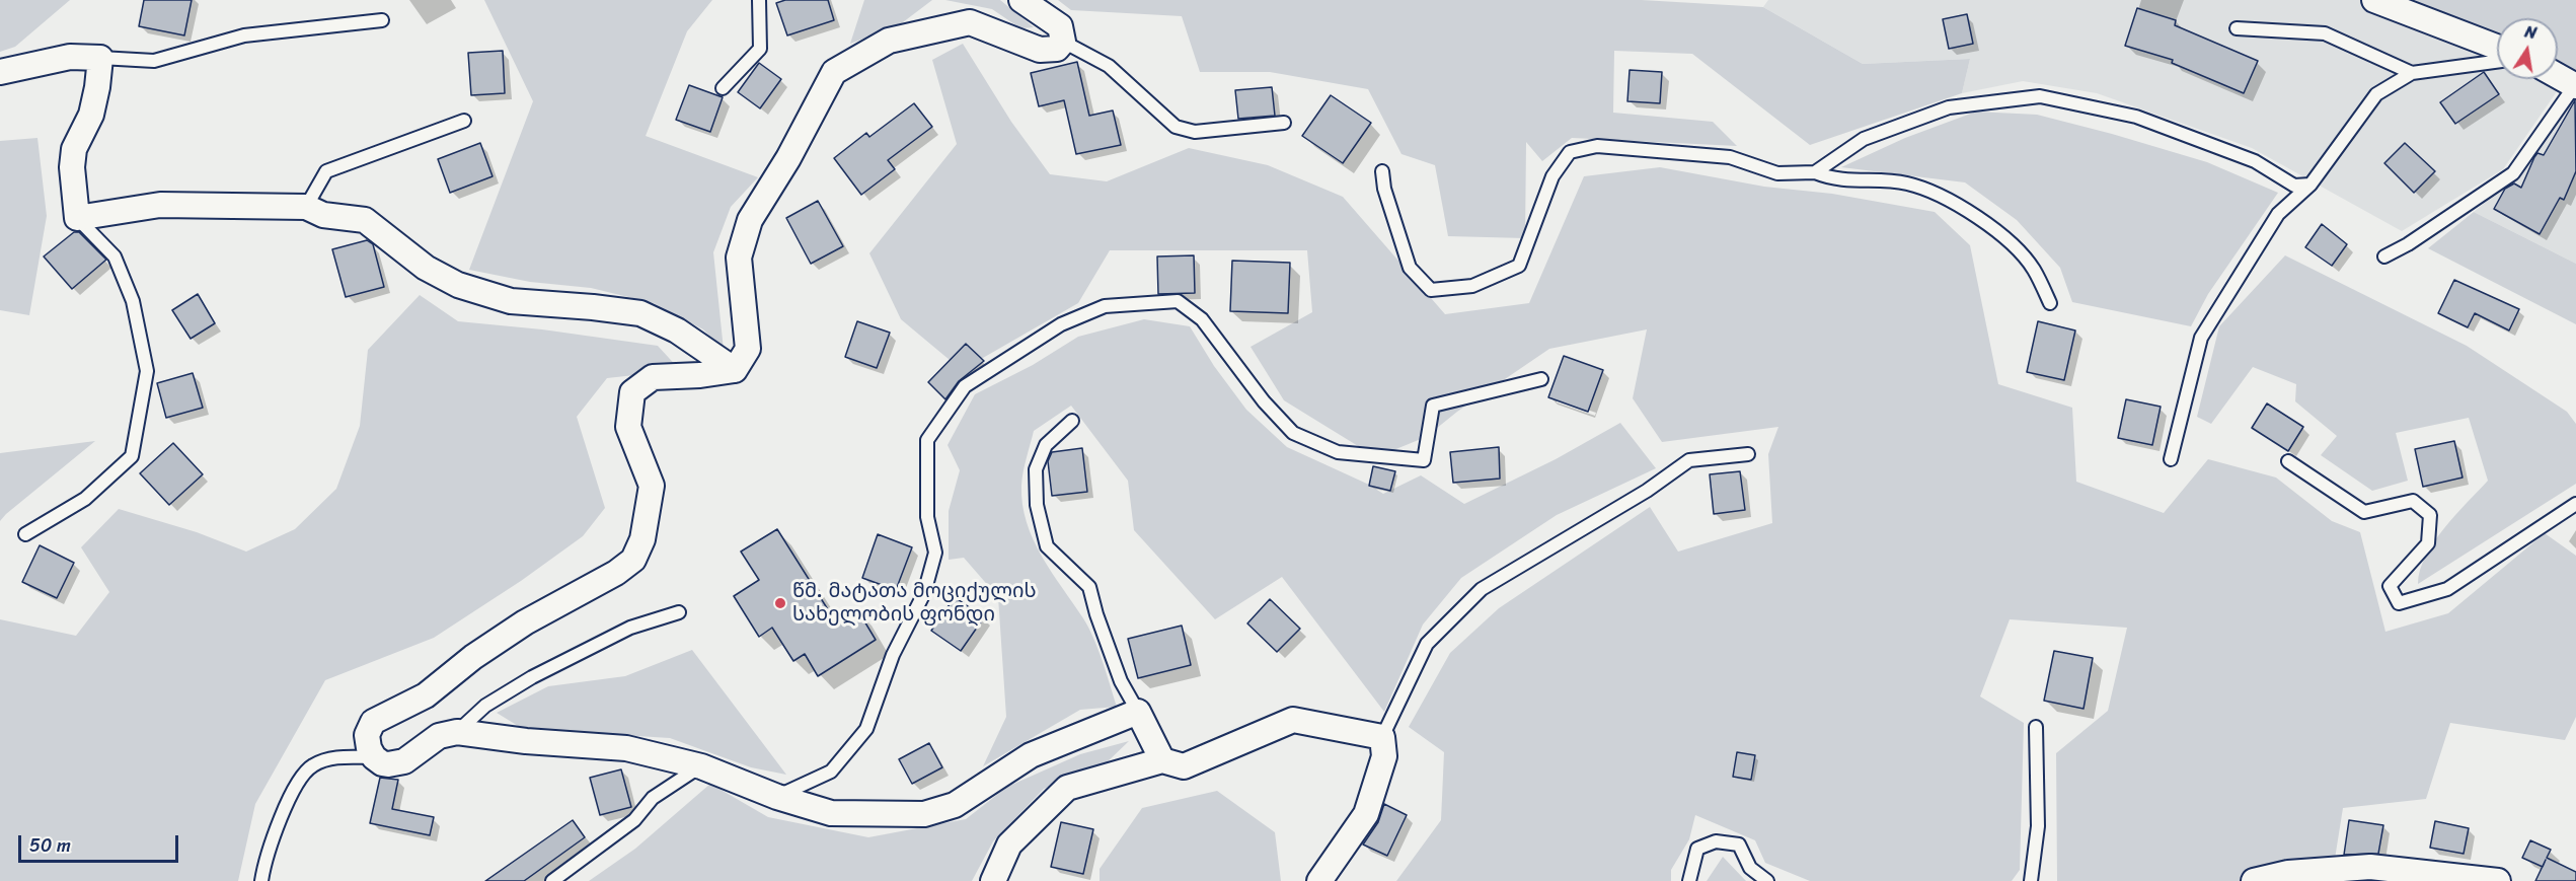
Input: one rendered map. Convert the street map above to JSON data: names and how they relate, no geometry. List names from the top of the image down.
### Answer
{
  "places": ["წმ. მატათა მოციქულის სახელობის ფონდი"],
  "scale_bar": "50 m",
  "north": "top"
}
